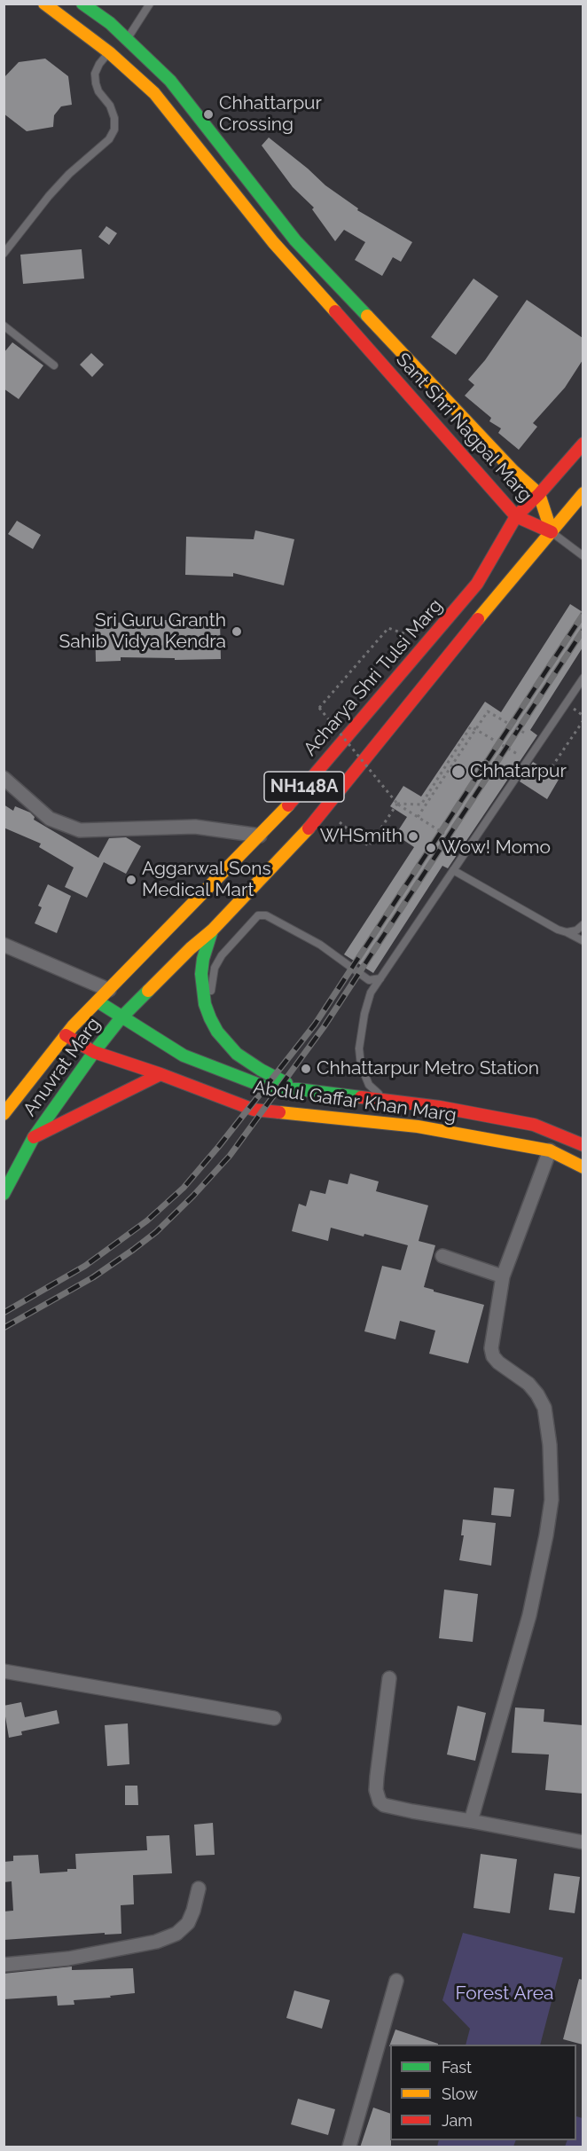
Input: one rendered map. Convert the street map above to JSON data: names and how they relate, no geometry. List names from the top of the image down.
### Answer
{
  "streets": {
    "main road": [
      "Sant Shri Nagpal Marg",
      "Acharya Shri Tulsi Marg",
      "NH148A",
      "Anuvrat Marg",
      "Abdul Gaffar Khan Marg"
    ]
  },
  "crossings": [
    ["Sant Shri Nagpal Marg", "Acharya Shri Tulsi Marg"],
    ["Sant Shri Nagpal Marg", "NH148A"],
    ["Acharya Shri Tulsi Marg", "NH148A"],
    ["Acharya Shri Tulsi Marg", "Anuvrat Marg"],
    ["Acharya Shri Tulsi Marg", "Abdul Gaffar Khan Marg"],
    ["NH148A", "Anuvrat Marg"],
    ["NH148A", "Abdul Gaffar Khan Marg"],
    ["Anuvrat Marg", "Abdul Gaffar Khan Marg"]
  ],
  "parks": ["Forest Area"],
  "places": [
    "Chhattarpur Crossing",
    "Sri Guru Granth Sahib Vidya Kendra",
    "Chhatarpur",
    "WHSmith",
    "Wow! Momo",
    "Aggarwal Sons Medical Mart",
    "Chhattarpur Metro Station"
  ],
  "legend": ["Fast", "Slow", "Jam"]
}
